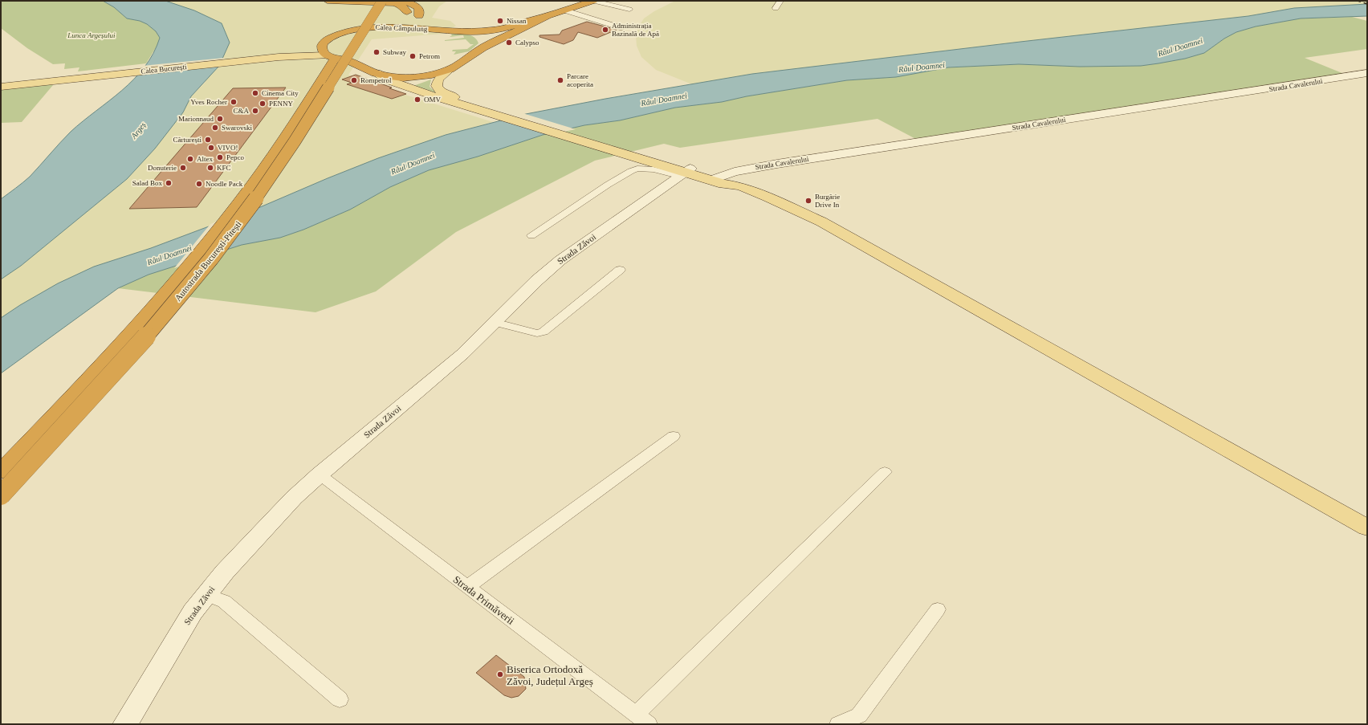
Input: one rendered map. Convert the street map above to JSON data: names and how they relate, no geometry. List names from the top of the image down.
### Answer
{
  "streets": {
    "highway": ["Calea Câmpulung", "Autostrada București-Pitești"],
    "main road": ["Calea București", "Strada Cavalerului", "Strada Zăvoi"],
    "street": ["Strada Primăverii"]
  },
  "crossings": [
    ["Calea Câmpulung", "Calea București"],
    ["Strada Zăvoi", "Strada Primăverii"]
  ],
  "water": ["Râul Doamnei", "Argeș"],
  "parks": ["Lunca Argeșului"],
  "places": [
    "Nissan",
    "Administrația Bazinală de Apă",
    "Calypso",
    "Subway",
    "Petrom",
    "Rompetrol",
    "Parcare acoperita",
    "Cinema City",
    "OMV",
    "Yves Rocher",
    "PENNY",
    "C&A",
    "Marionnaud",
    "Swarovski",
    "Cărturești",
    "VIVO!",
    "Pepco",
    "Altex",
    "Donuterie",
    "KFC",
    "Salad Box",
    "Noodle Pack",
    "Burgărie Drive In",
    "Biserica Ortodoxă Zăvoi, Județul Argeș"
  ]
}
